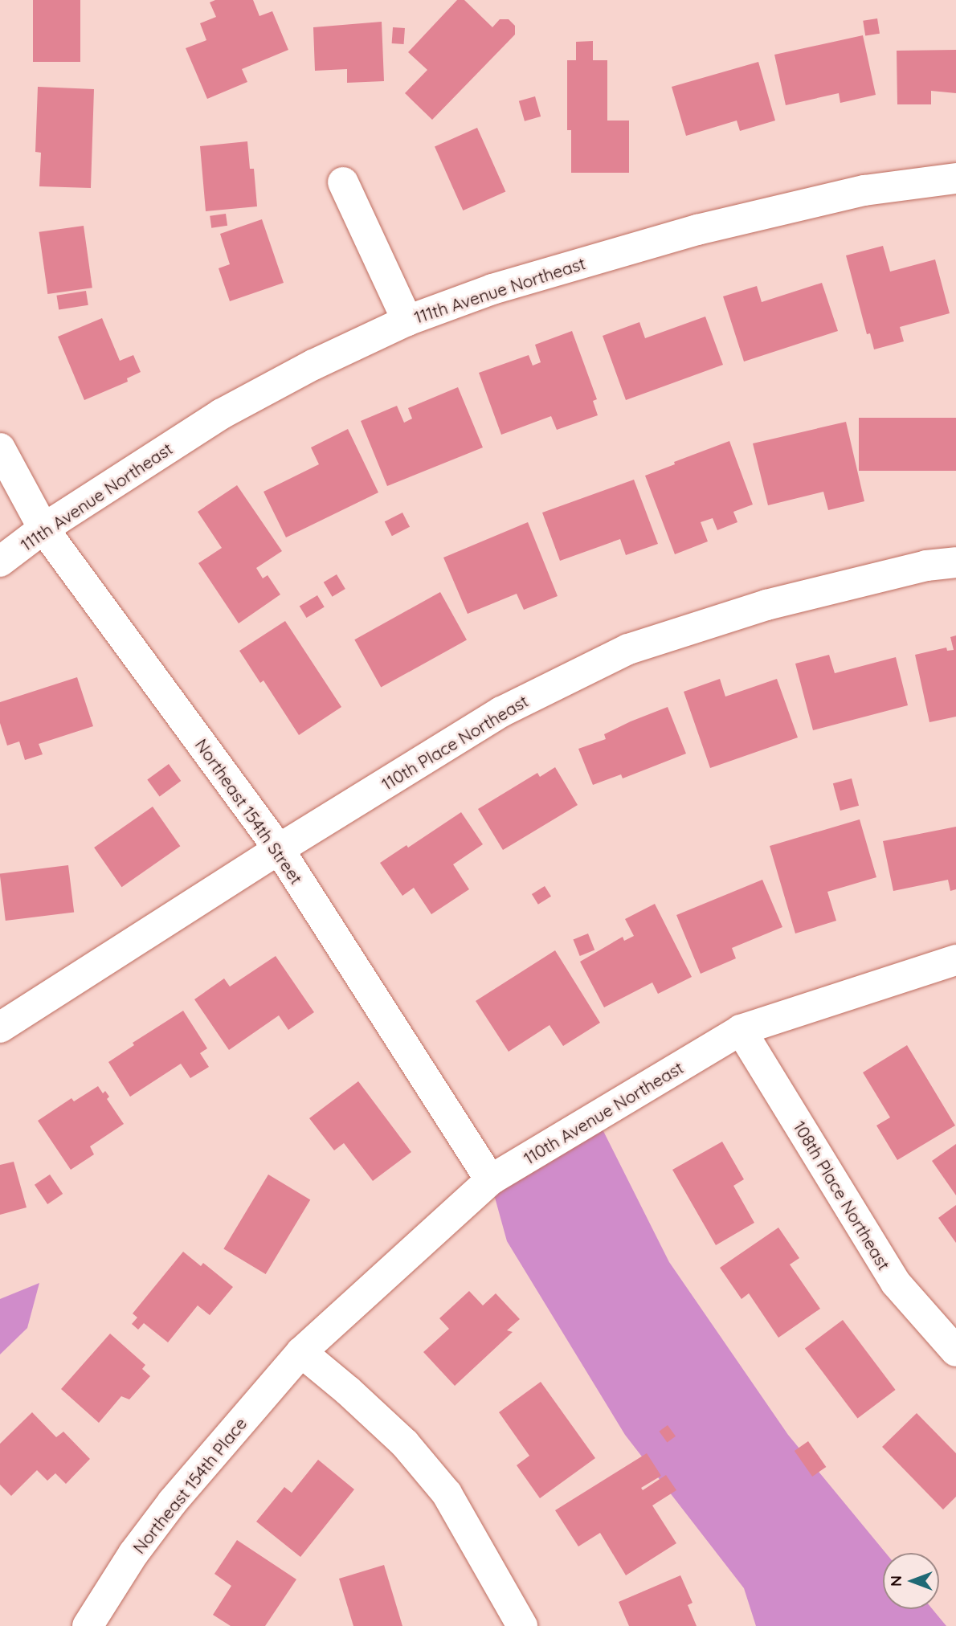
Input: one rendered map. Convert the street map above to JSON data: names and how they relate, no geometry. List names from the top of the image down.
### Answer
{
  "streets": {
    "street": [
      "111th Avenue Northeast",
      "110th Place Northeast",
      "Northeast 154th Street",
      "110th Avenue Northeast",
      "108th Place Northeast",
      "Northeast 154th Place"
    ]
  },
  "crossings": [
    ["111th Avenue Northeast", "Northeast 154th Street"],
    ["110th Place Northeast", "Northeast 154th Street"],
    ["Northeast 154th Street", "110th Avenue Northeast"],
    ["110th Avenue Northeast", "108th Place Northeast"],
    ["110th Avenue Northeast", "Northeast 154th Place"]
  ],
  "north": "left"
}
